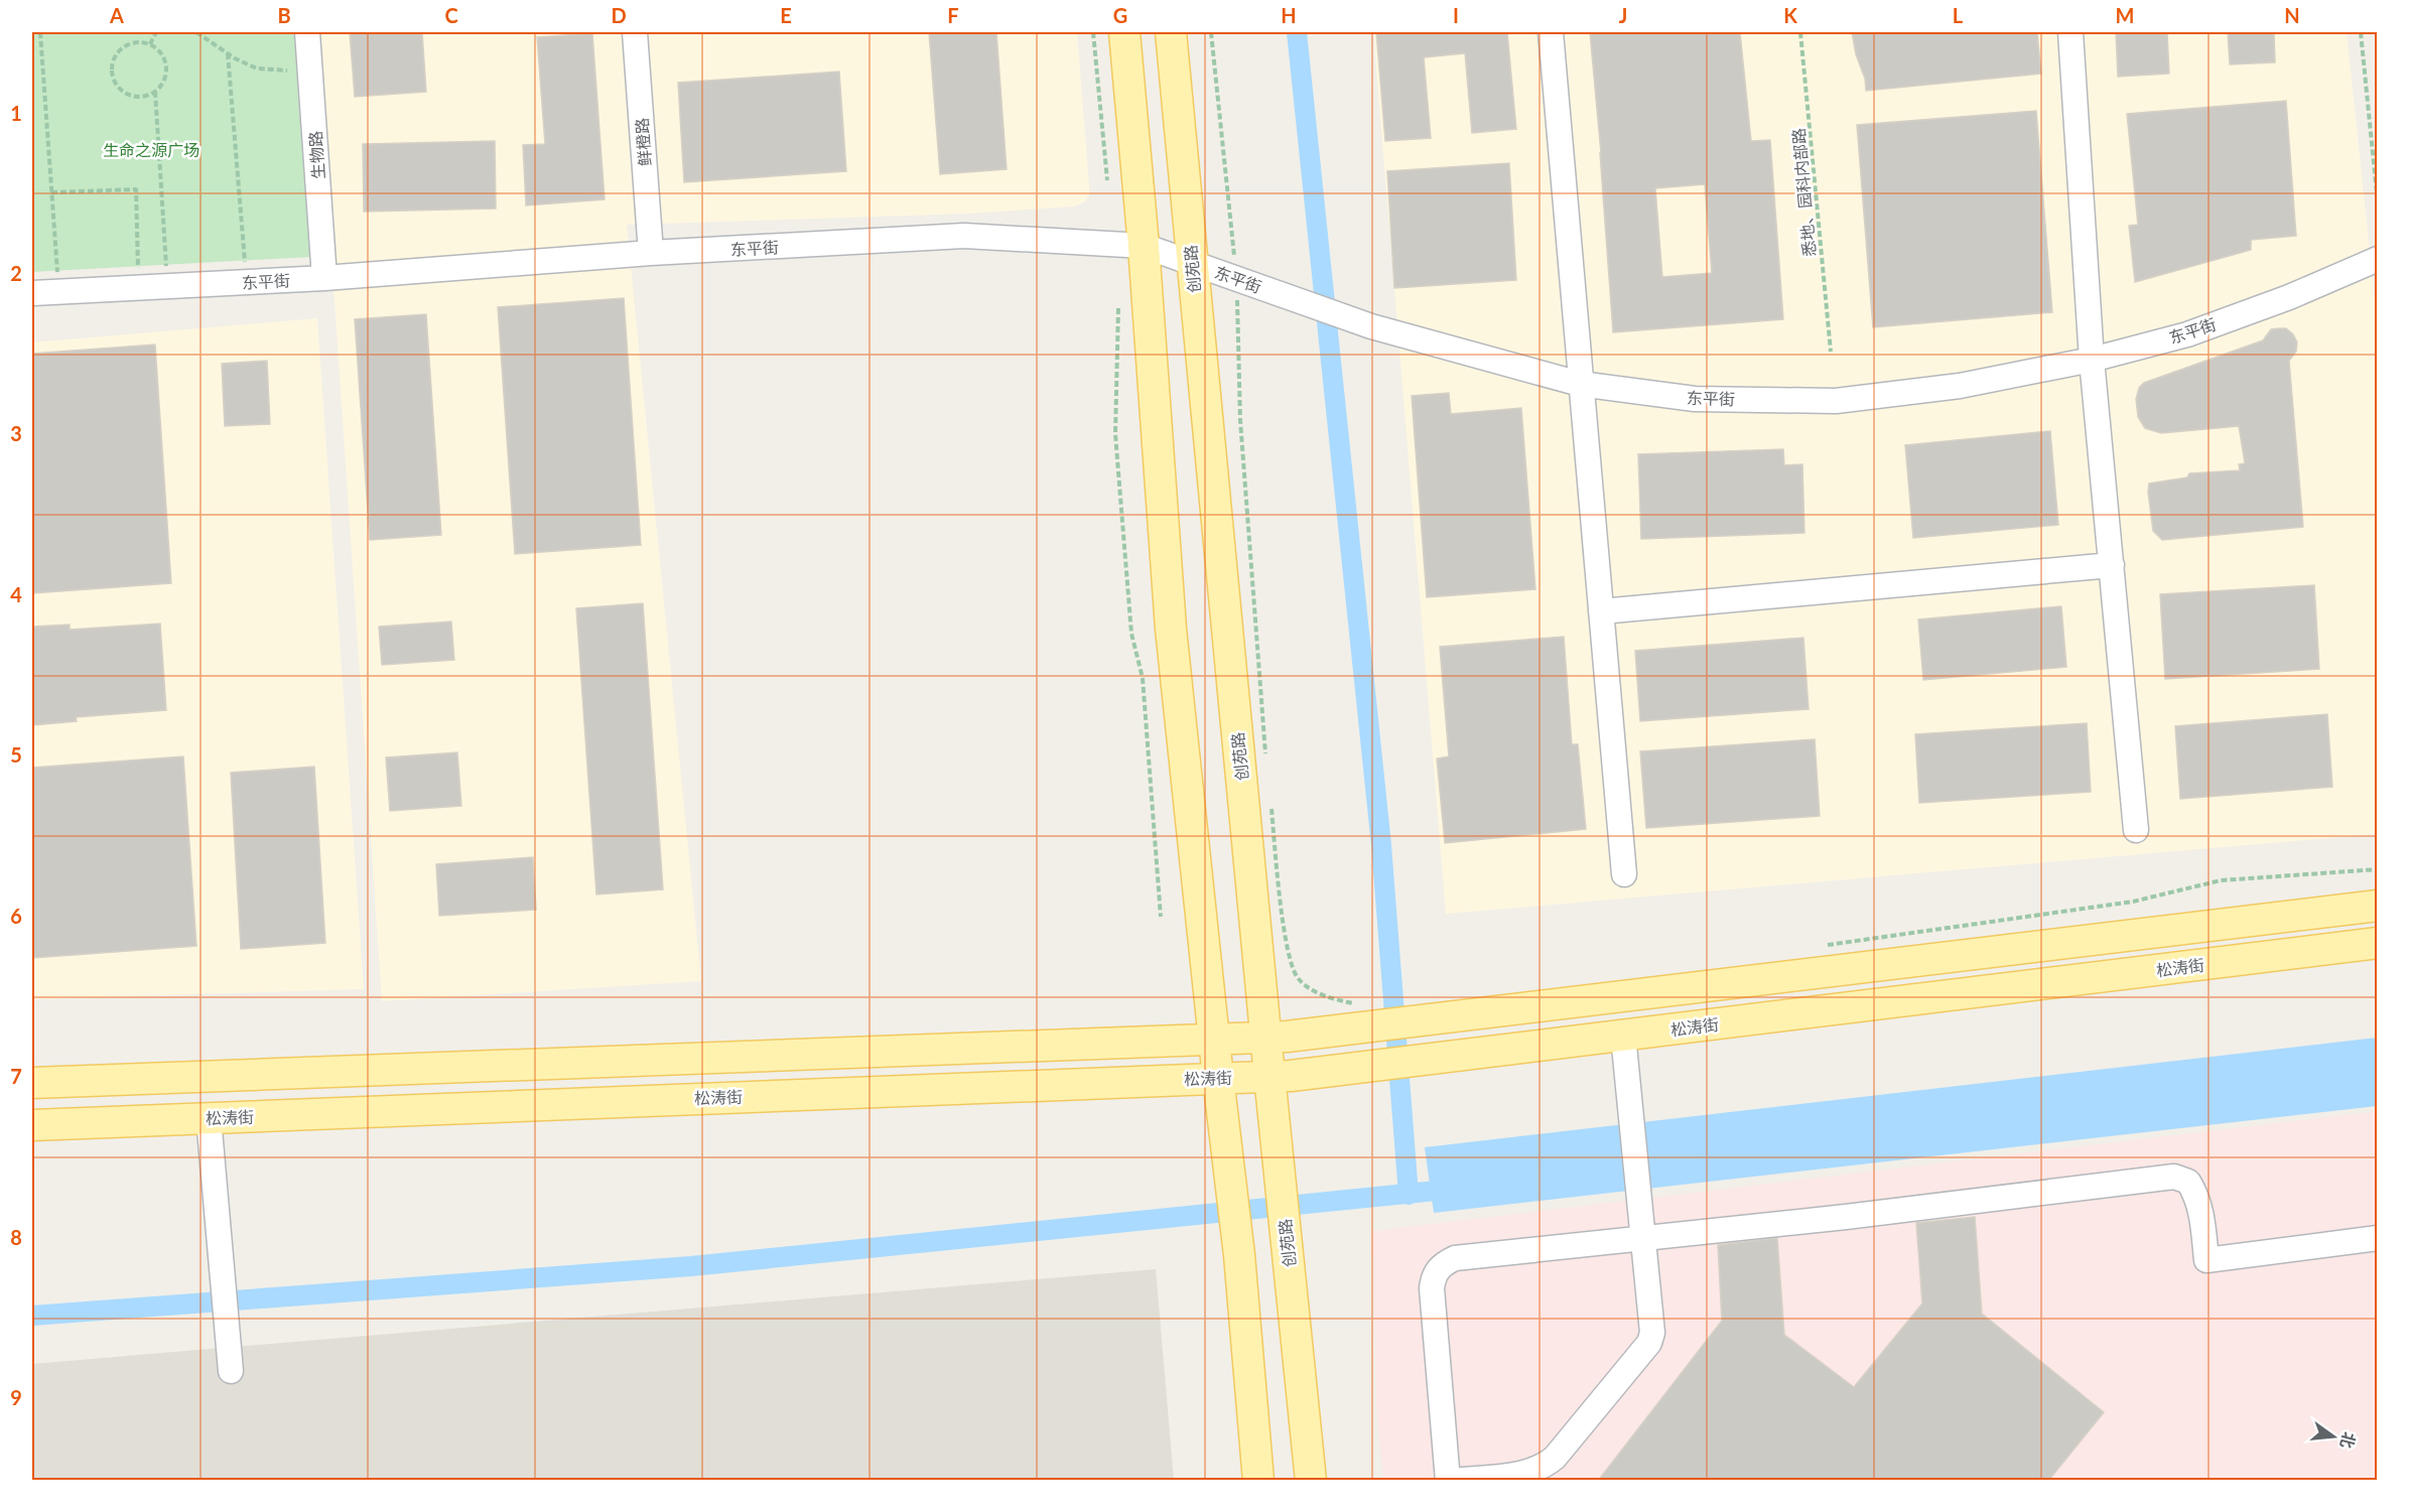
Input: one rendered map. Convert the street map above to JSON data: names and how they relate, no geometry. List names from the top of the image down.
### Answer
{
  "streets": {
    "main road": ["创苑路", "松涛街"],
    "street": ["鲜橙路", "生物路", "东平街"],
    "path": ["悉地、园科内部路"]
  },
  "crossings": [
    ["鲜橙路", "东平街"],
    ["生物路", "东平街"],
    ["东平街", "创苑路"],
    ["创苑路", "松涛街"]
  ],
  "parks": ["生命之源广场"],
  "north": "right",
  "grid": {
    "columns": [
      "A",
      "B",
      "C",
      "D",
      "E",
      "F",
      "G",
      "H",
      "I",
      "J",
      "K",
      "L",
      "M",
      "N"
    ],
    "rows": [
      "1",
      "2",
      "3",
      "4",
      "5",
      "6",
      "7",
      "8",
      "9"
    ]
  }
}
